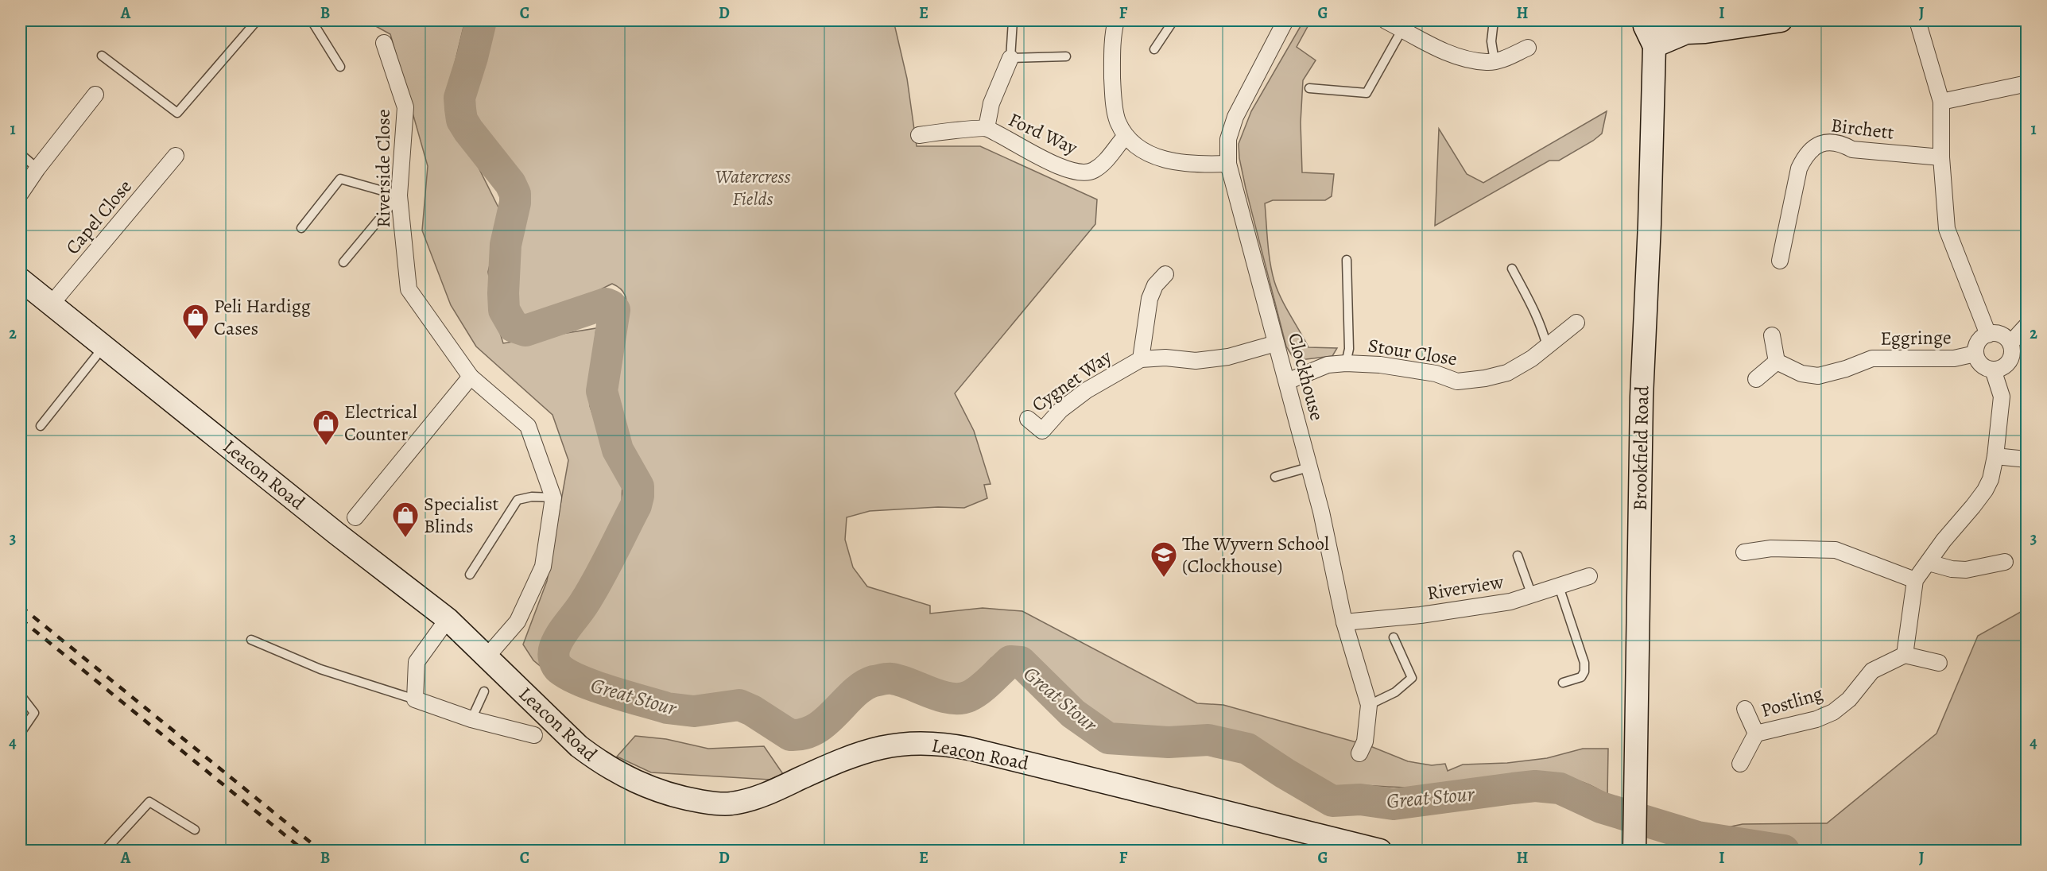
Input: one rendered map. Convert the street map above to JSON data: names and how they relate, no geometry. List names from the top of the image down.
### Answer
{
  "streets": {
    "street": [
      "Birchett",
      "Ford Way",
      "Riverside Close",
      "Capel Close",
      "Eggringe",
      "Stour Close",
      "Clockhouse",
      "Cygnet Way",
      "Brookfield Road",
      "Leacon Road",
      "Riverview",
      "Postling"
    ]
  },
  "crossings": [
    ["Riverside Close", "Leacon Road"],
    ["Capel Close", "Leacon Road"],
    ["Stour Close", "Clockhouse"],
    ["Clockhouse", "Cygnet Way"],
    ["Clockhouse", "Riverview"]
  ],
  "water": ["Great Stour"],
  "parks": ["Watercress Fields"],
  "places": {
    "shop": ["Peli Hardigg Cases", "Electrical Counter", "Specialist Blinds"],
    "school or university": ["The Wyvern School (Clockhouse)"]
  },
  "grid": {
    "columns": [
      "A",
      "B",
      "C",
      "D",
      "E",
      "F",
      "G",
      "H",
      "I",
      "J"
    ],
    "rows": [
      "1",
      "2",
      "3",
      "4"
    ]
  }
}
